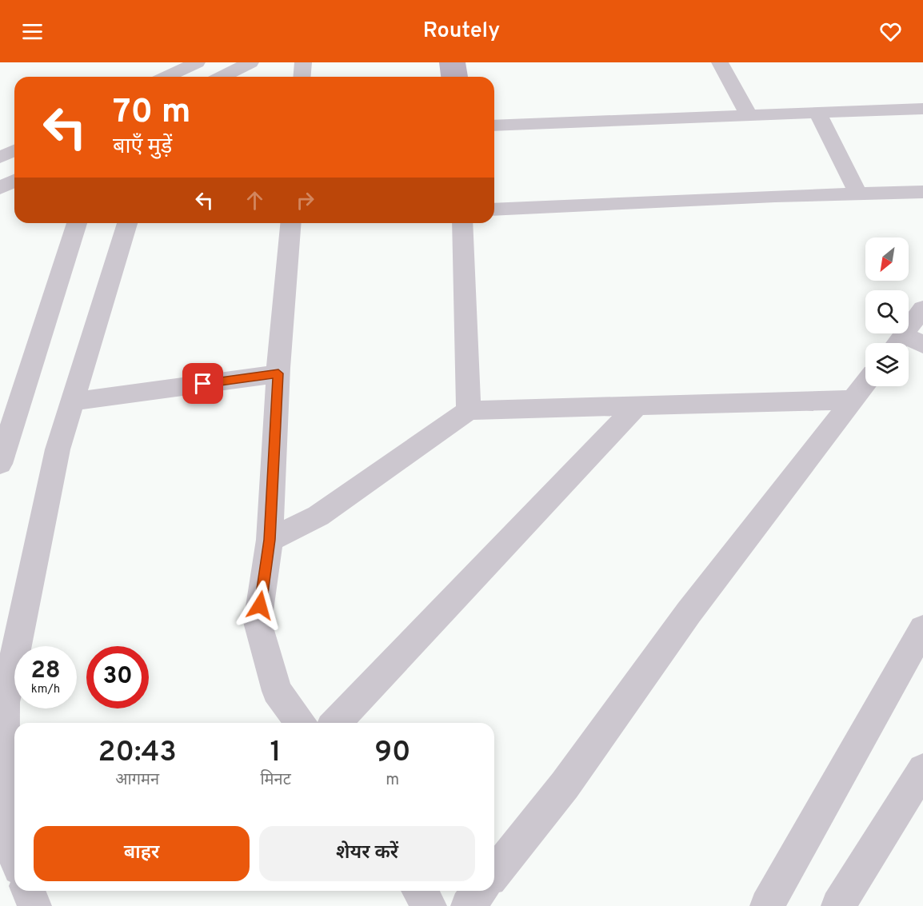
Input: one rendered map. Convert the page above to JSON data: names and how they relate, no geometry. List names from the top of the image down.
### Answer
{
  "north": "bottom left",
  "page": {
    "header": "Routely",
    "turn": ["70 m", "बाएँ मुड़ें"],
    "speed": "28 km/h",
    "limit": "30",
    "eta": [
      "20:43",
      "आगमन",
      "1",
      "मिनट",
      "90",
      "m"
    ],
    "buttons": ["बाहर", "शेयर करें"]
  }
}
